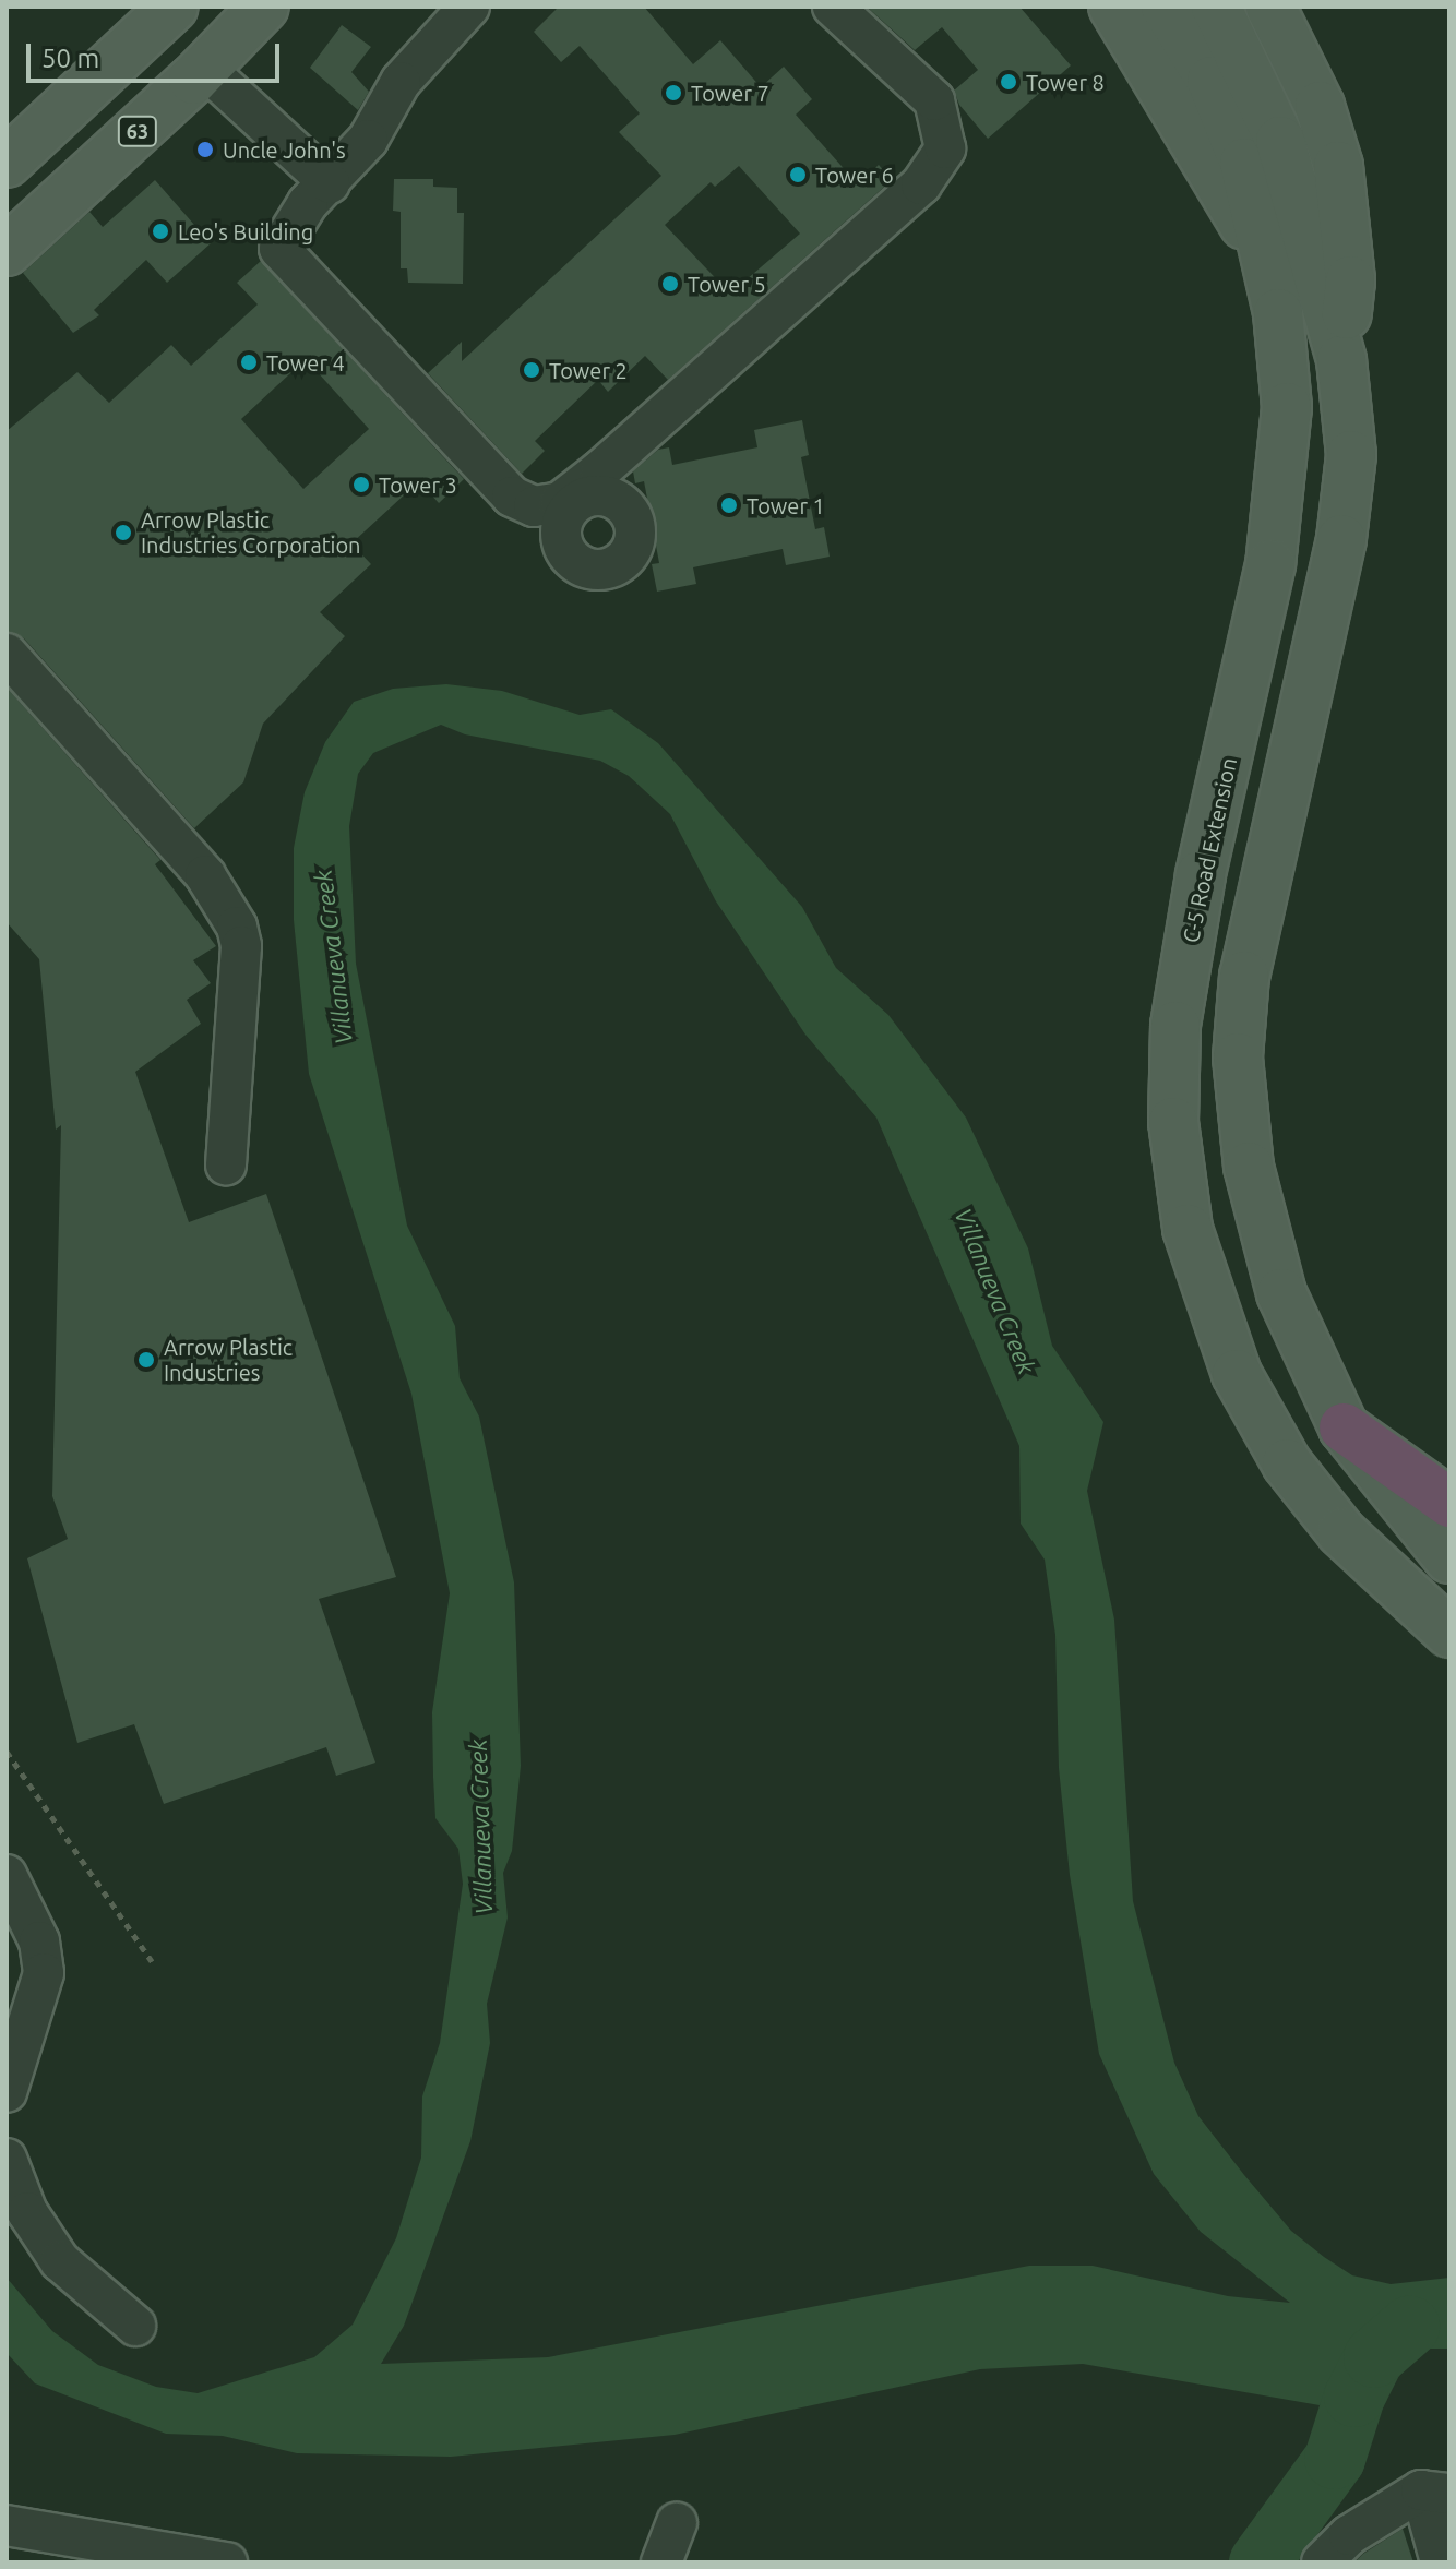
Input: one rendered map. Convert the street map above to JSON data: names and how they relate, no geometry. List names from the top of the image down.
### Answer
{
  "streets": {
    "main road": ["63", "C-5 Road Extension"]
  },
  "water": ["Villanueva Creek"],
  "places": [
    "Tower 8",
    "Tower 7",
    "Uncle John's",
    "Tower 6",
    "Leo's Building",
    "Tower 5",
    "Tower 4",
    "Tower 2",
    "Tower 3",
    "Tower 1",
    "Arrow Plastic Industries Corporation",
    "Arrow Plastic Industries"
  ],
  "scale_bar": "50 m"
}
